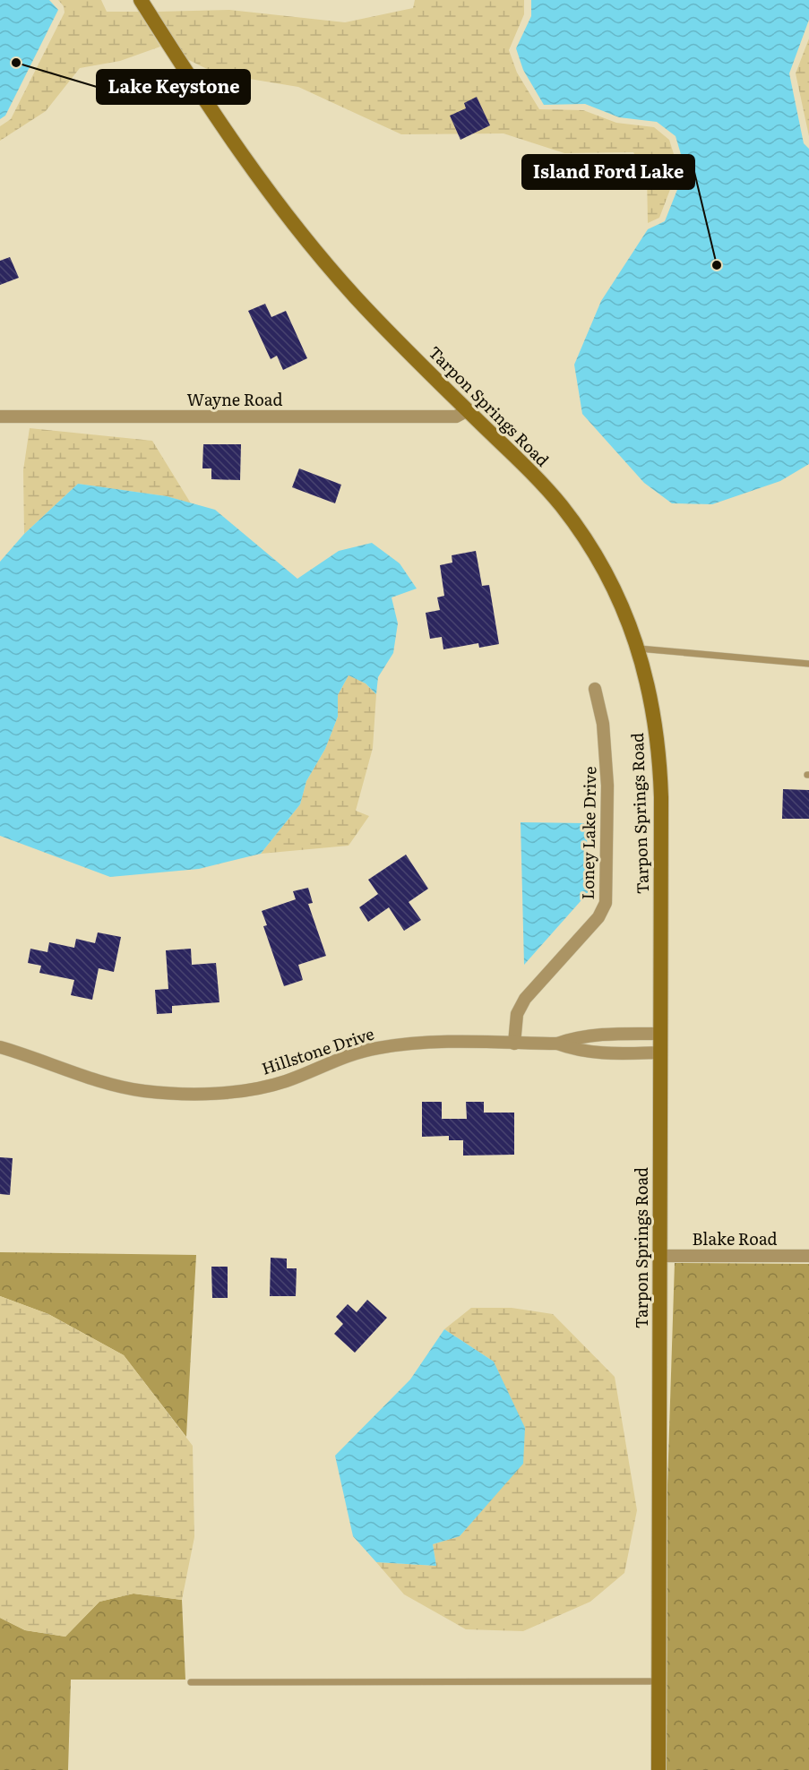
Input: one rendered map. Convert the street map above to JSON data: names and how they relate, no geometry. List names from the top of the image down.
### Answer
{
  "streets": {
    "main road": ["Tarpon Springs Road"],
    "street": [
      "Wayne Road",
      "Loney Lake Drive",
      "Hillstone Drive",
      "Blake Road"
    ]
  },
  "crossings": [
    ["Wayne Road", "Tarpon Springs Road"],
    ["Tarpon Springs Road", "Hillstone Drive"],
    ["Tarpon Springs Road", "Blake Road"],
    ["Loney Lake Drive", "Hillstone Drive"]
  ],
  "places": ["Lake Keystone", "Island Ford Lake"]
}
